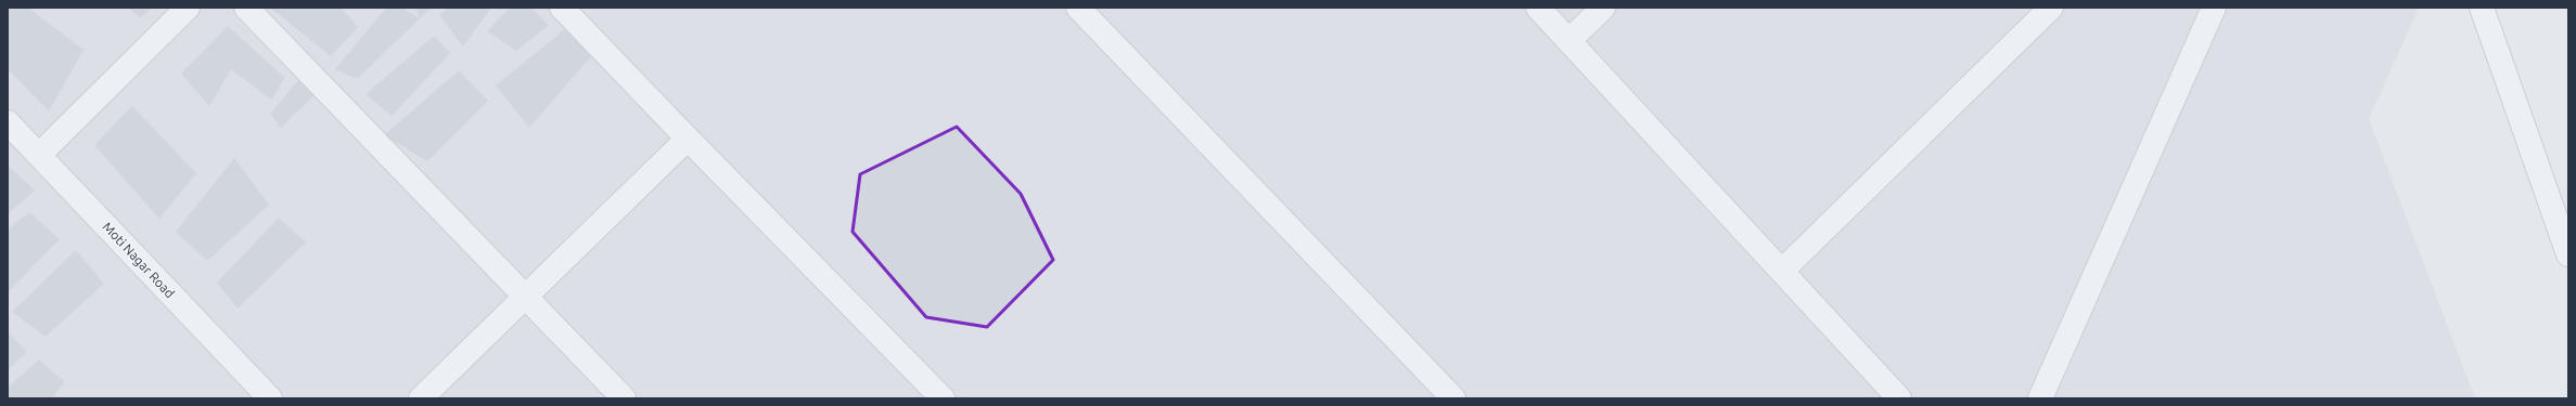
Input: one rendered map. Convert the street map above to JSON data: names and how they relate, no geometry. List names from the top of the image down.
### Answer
{
  "streets": {
    "street": ["Moti Nagar Road"]
  }
}
